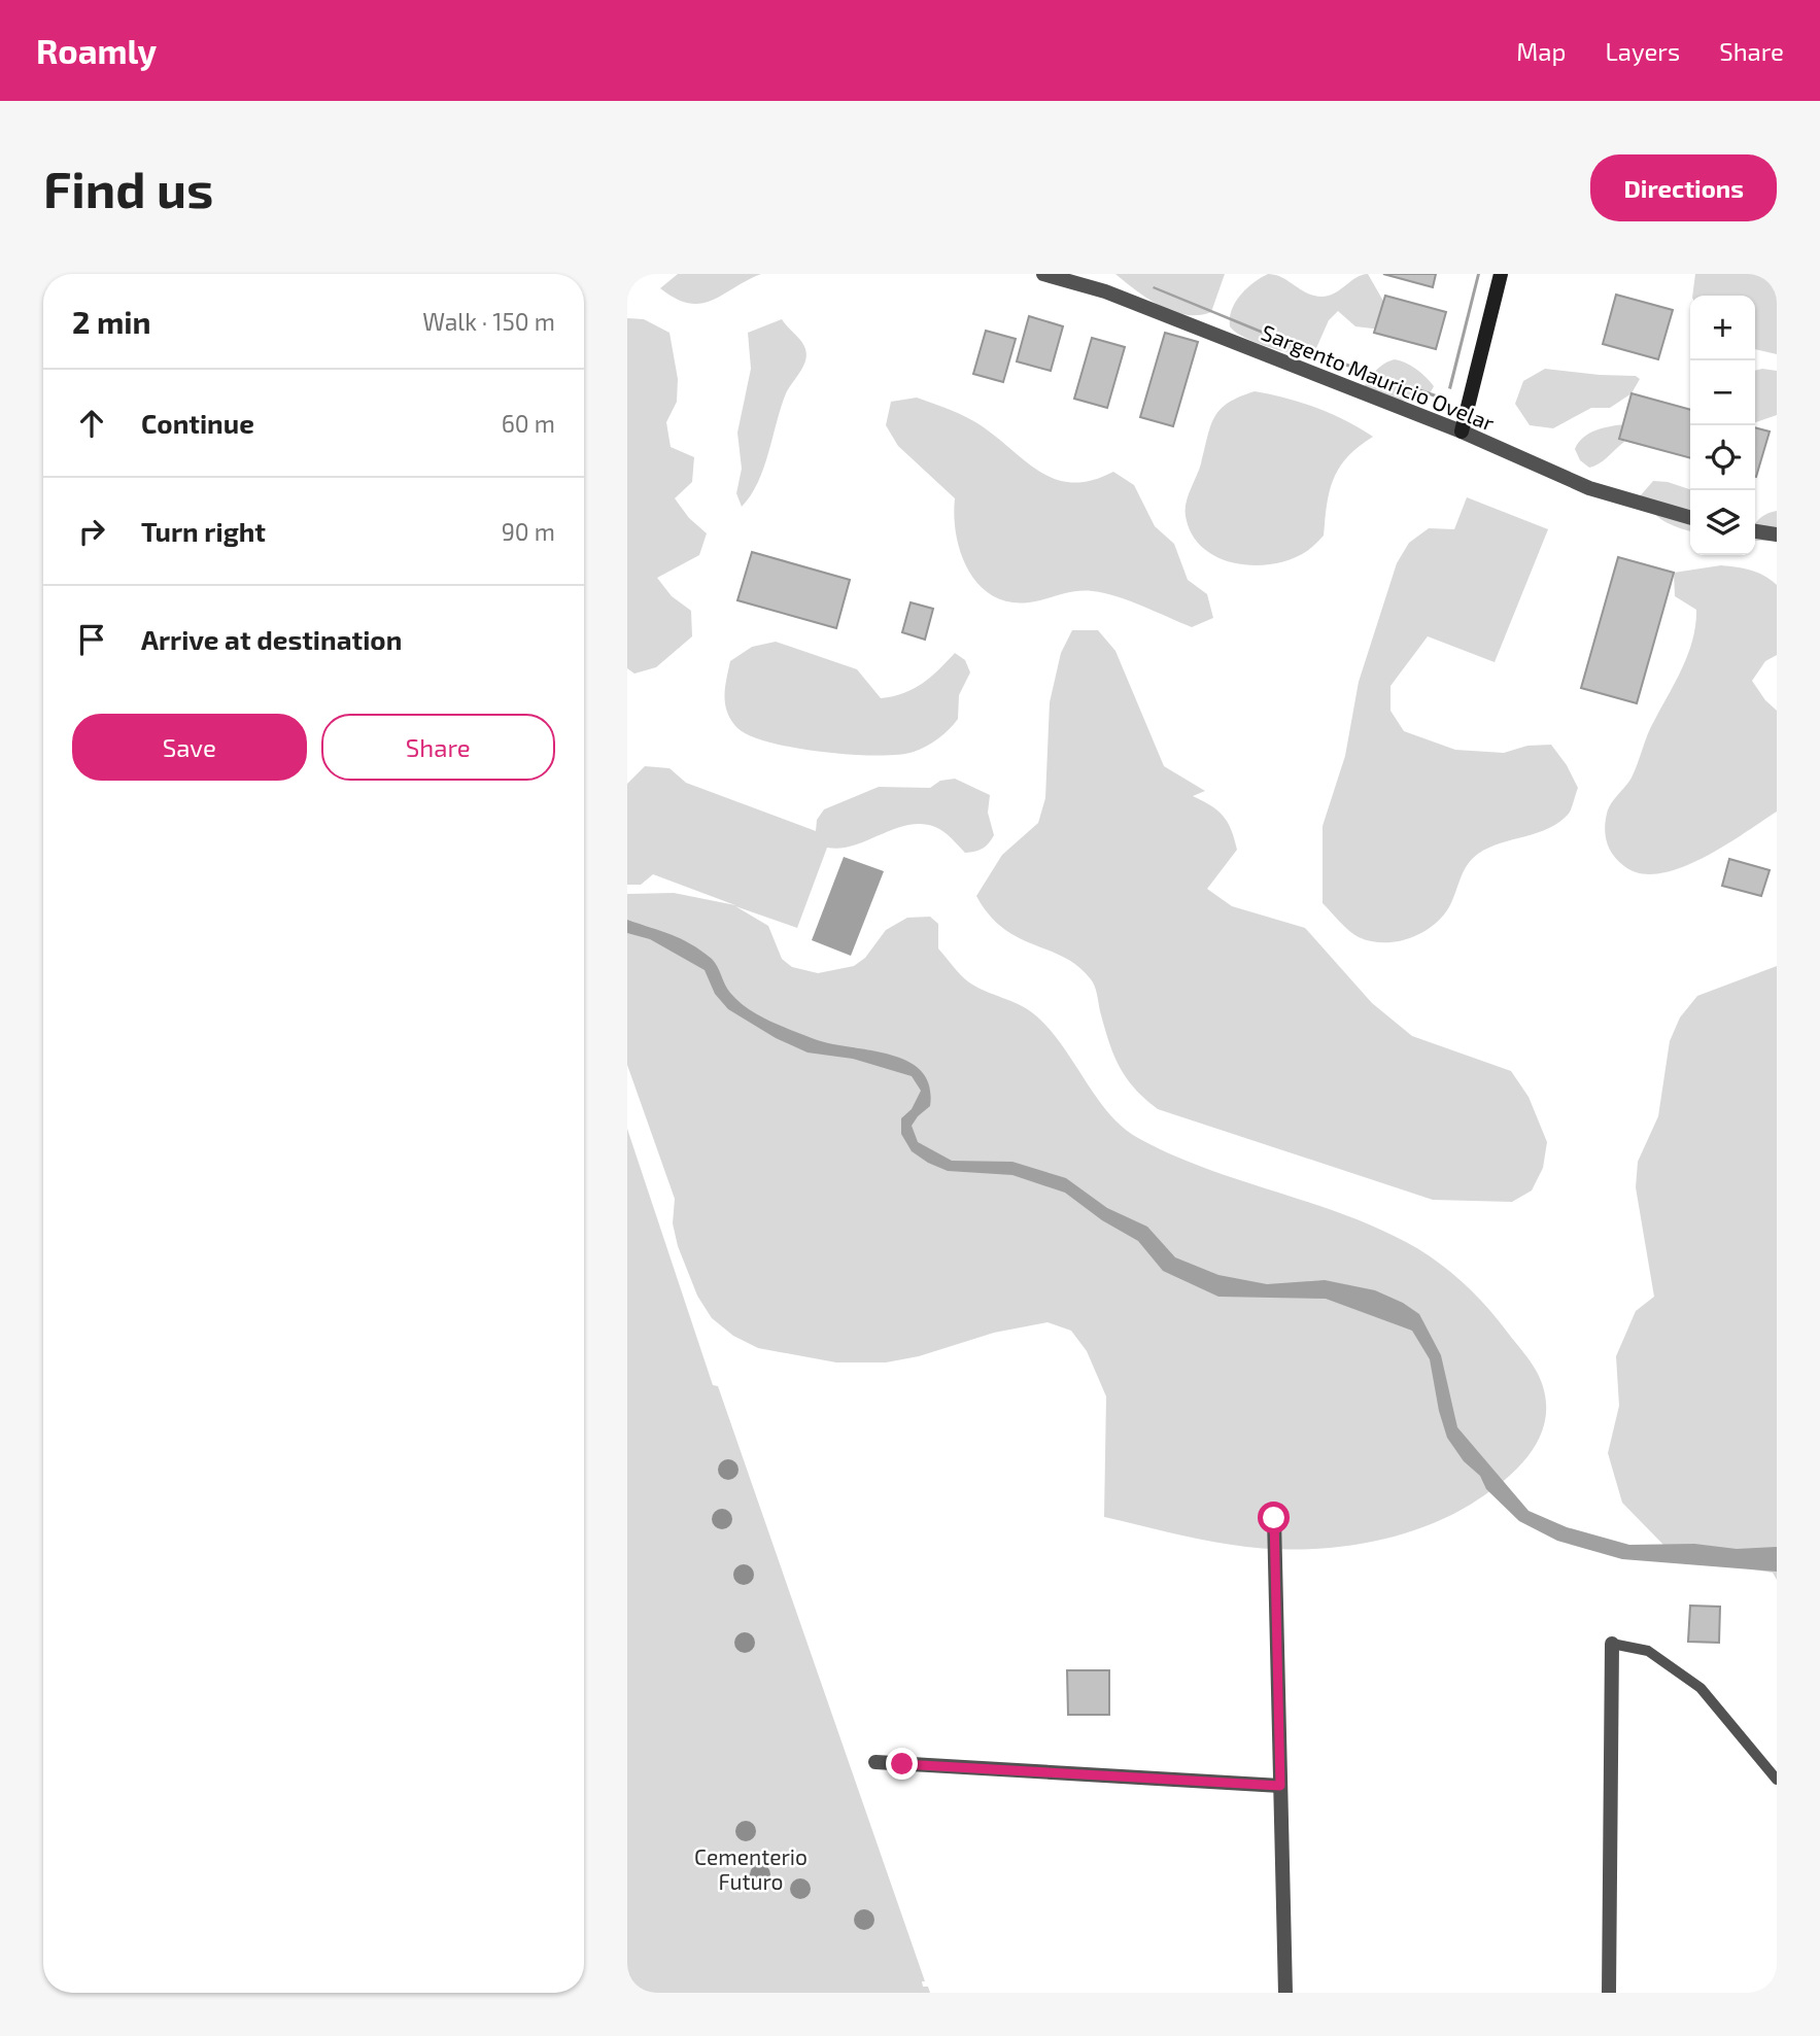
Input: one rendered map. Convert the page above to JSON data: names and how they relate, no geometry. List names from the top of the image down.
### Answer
{
  "streets": {
    "street": ["Sargento Mauricio Ovelar"]
  },
  "parks": ["Cementerio Futuro"],
  "page": {
    "header": "Roamly",
    "nav": ["Map", "Layers", "Share"],
    "buttons": [
      "Directions",
      ["Save", "Share"]
    ],
    "title": "Find us",
    "heading": ["2 min", "Walk · 150 m"],
    "map_buttons": ["+", "−"],
    "list": [
      ["Continue", "60 m"],
      ["Turn right", "90 m"],
      "Arrive at destination"
    ]
  }
}
